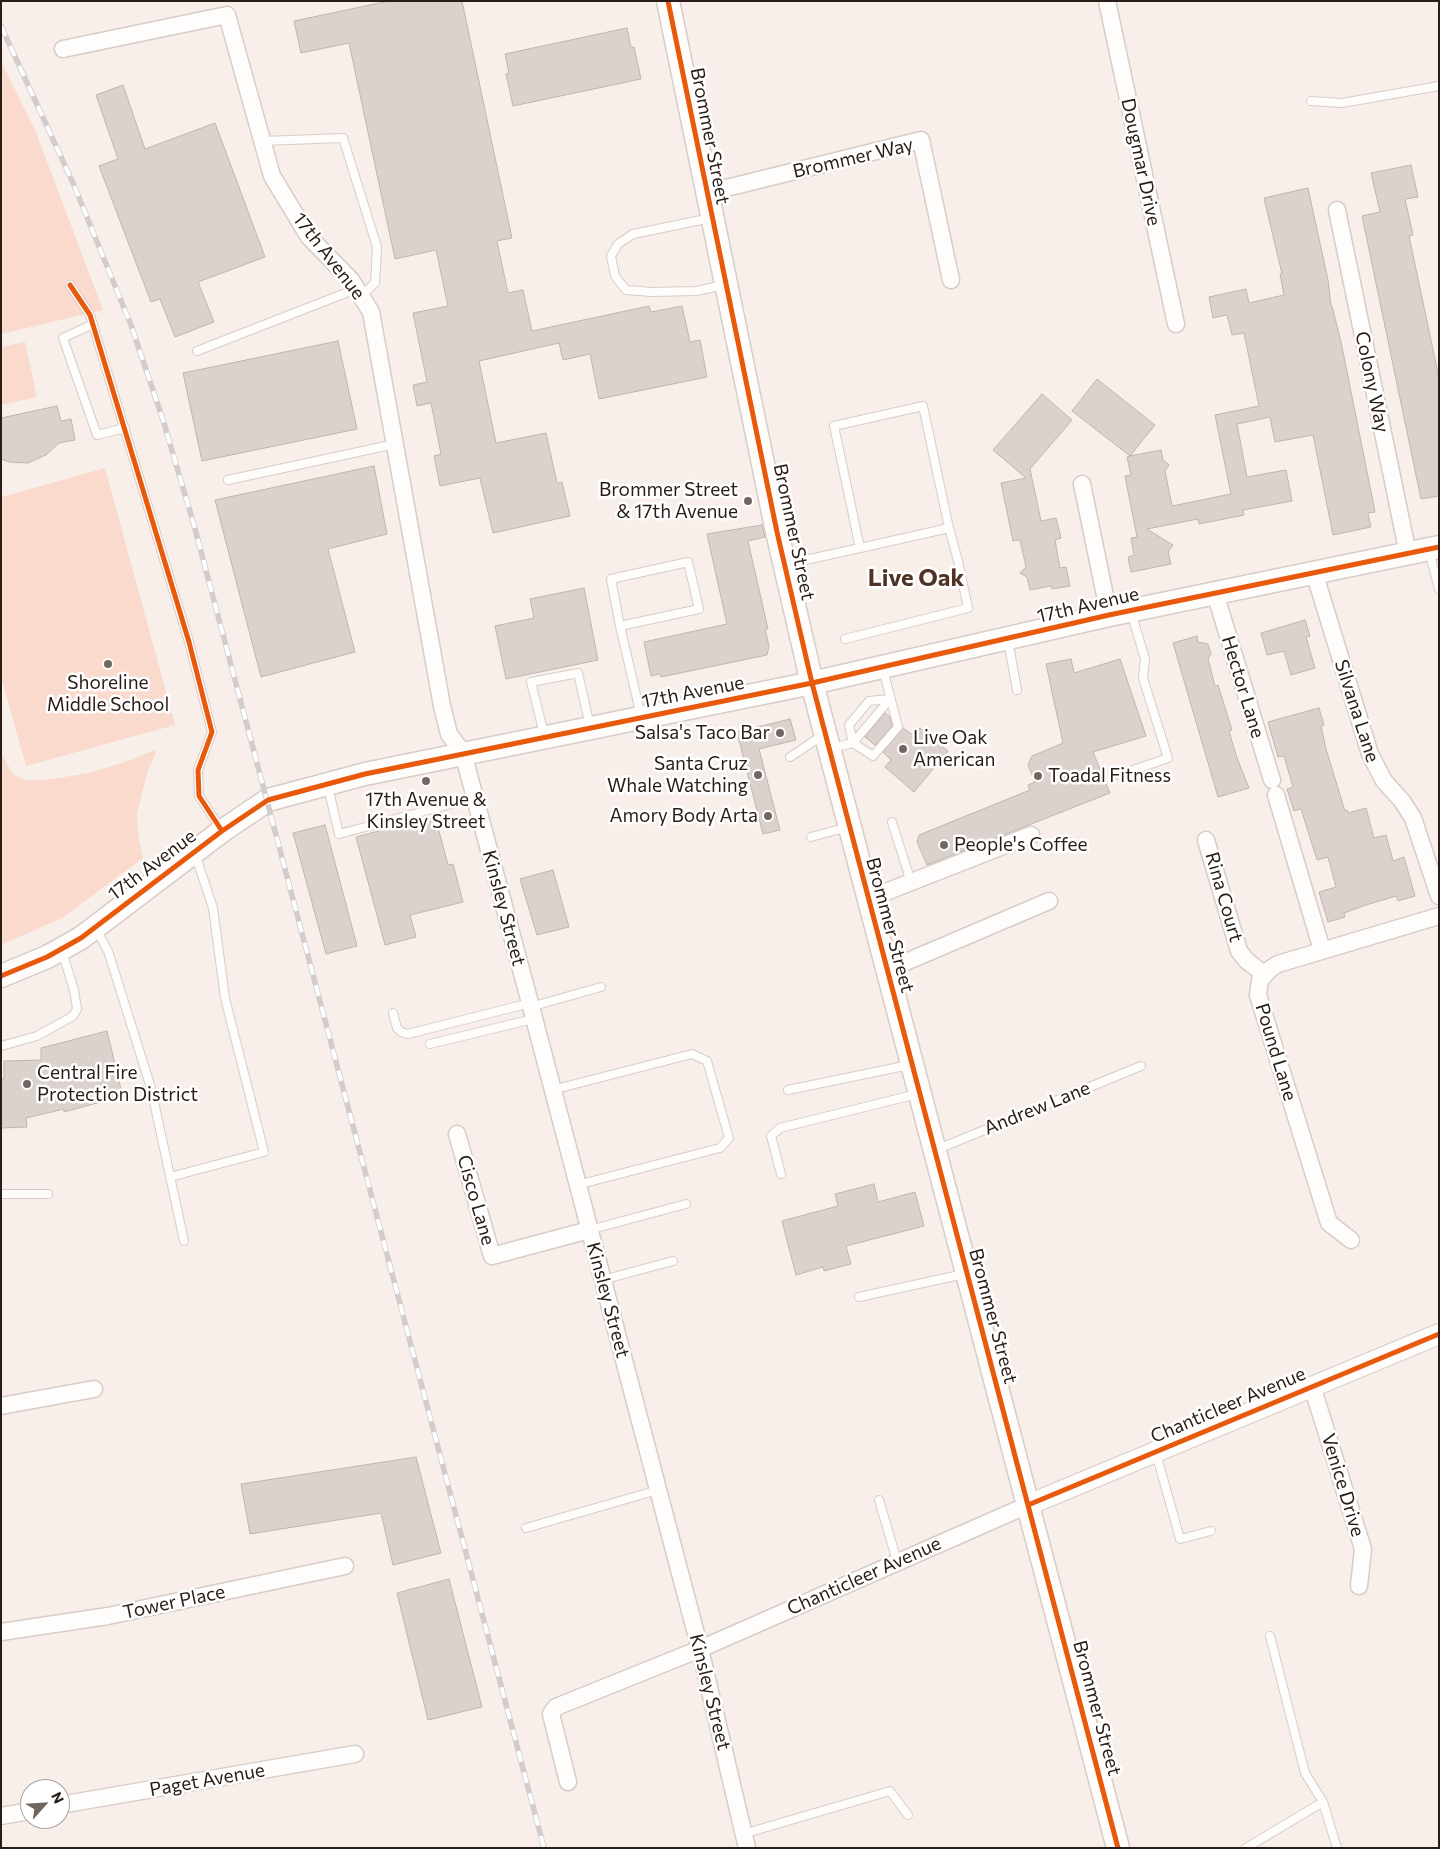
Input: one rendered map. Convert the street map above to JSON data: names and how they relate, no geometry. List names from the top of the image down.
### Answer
{
  "streets": {
    "main road": ["Brommer Street", "17th Avenue"],
    "street": [
      "Brommer Way",
      "Dougmar Drive",
      "Colony Way",
      "Hector Lane",
      "Silvana Lane",
      "Rina Court",
      "Kinsley Street",
      "Pound Lane",
      "Cisco Lane",
      "Chanticleer Avenue",
      "Venice Drive",
      "Tower Place",
      "Paget Avenue"
    ],
    "lane": ["Andrew Lane"]
  },
  "crossings": [
    ["Brommer Street", "Brommer Way"],
    ["Brommer Street", "17th Avenue"],
    ["Brommer Street", "Andrew Lane"],
    ["Brommer Street", "Chanticleer Avenue"],
    ["17th Avenue", "Colony Way"],
    ["17th Avenue", "Hector Lane"],
    ["17th Avenue", "Silvana Lane"],
    ["17th Avenue", "Kinsley Street"],
    ["Hector Lane", "Pound Lane"],
    ["Rina Court", "Pound Lane"],
    ["Kinsley Street", "Cisco Lane"],
    ["Kinsley Street", "Chanticleer Avenue"],
    ["Chanticleer Avenue", "Venice Drive"]
  ],
  "districts": ["Live Oak"],
  "places": [
    "Brommer Street & 17th Avenue",
    "Shoreline Middle School",
    "Salsa's Taco Bar",
    "Live Oak American",
    "Santa Cruz Whale Watching",
    "Toadal Fitness",
    "17th Avenue & Kinsley Street",
    "Amory Body Arta",
    "People's Coffee",
    "Central Fire Protection District"
  ],
  "north": "top right"
}
